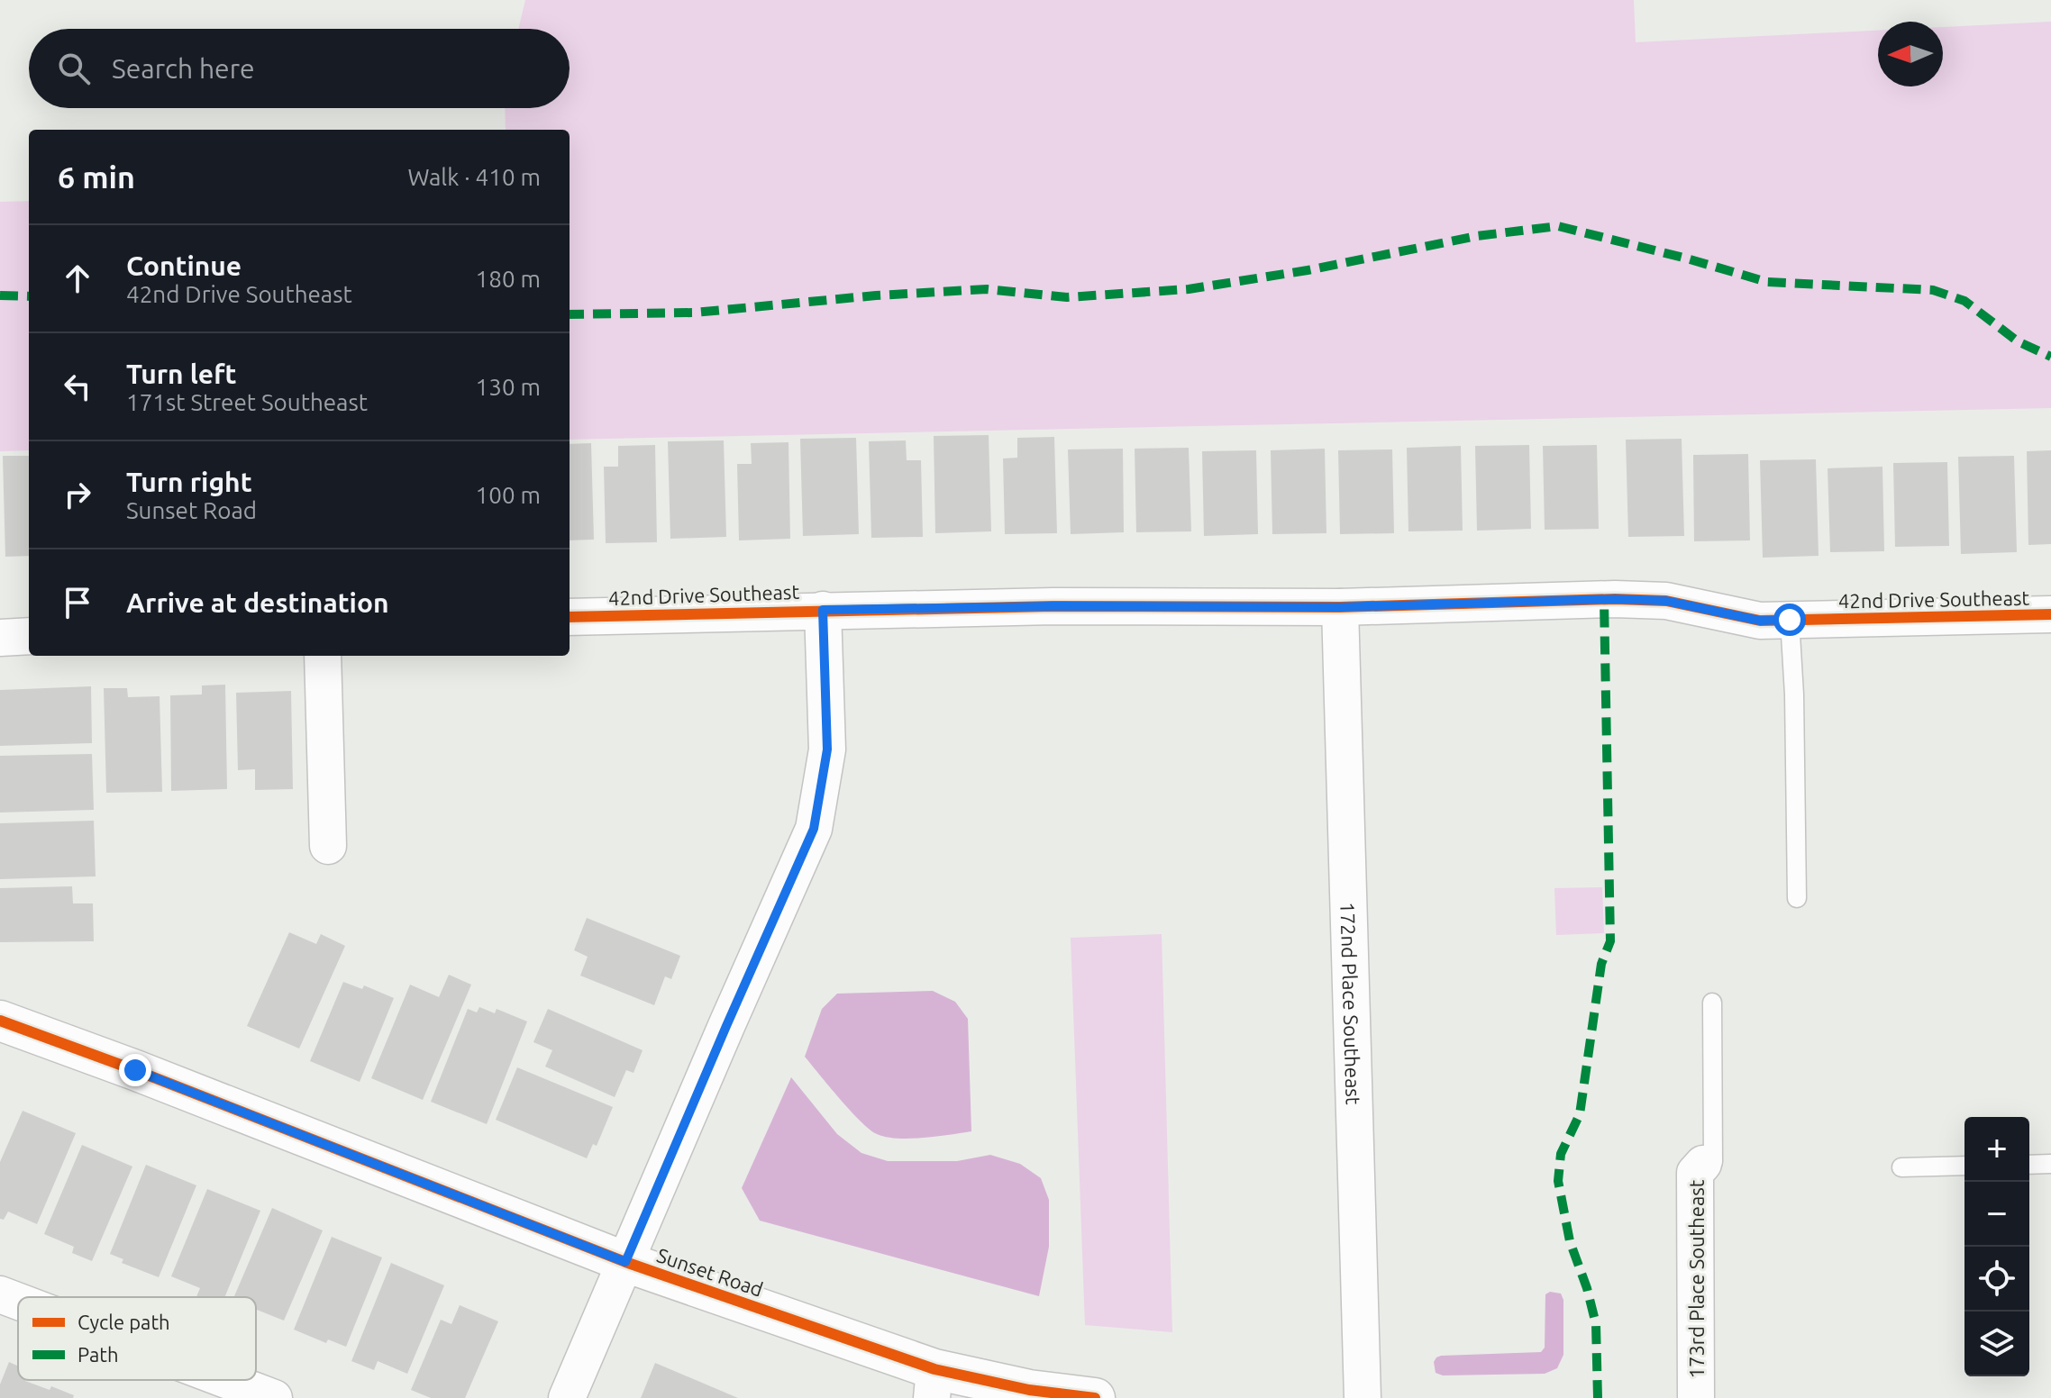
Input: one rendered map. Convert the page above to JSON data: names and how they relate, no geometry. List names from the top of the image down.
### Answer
{
  "streets": {
    "street": [
      "42nd Drive Southeast",
      "172nd Place Southeast",
      "Sunset Road",
      "173rd Place Southeast"
    ]
  },
  "crossings": [
    ["42nd Drive Southeast", "172nd Place Southeast"]
  ],
  "legend": ["Cycle path", "Path"],
  "north": "left",
  "page": {
    "search": "Search here",
    "heading": ["6 min", "Walk · 410 m"],
    "list": [
      ["Continue", "42nd Drive Southeast", "180 m"],
      ["Turn left", "171st Street Southeast", "130 m"],
      ["Turn right", "Sunset Road", "100 m"],
      "Arrive at destination"
    ],
    "map_buttons": ["+", "−"]
  }
}
